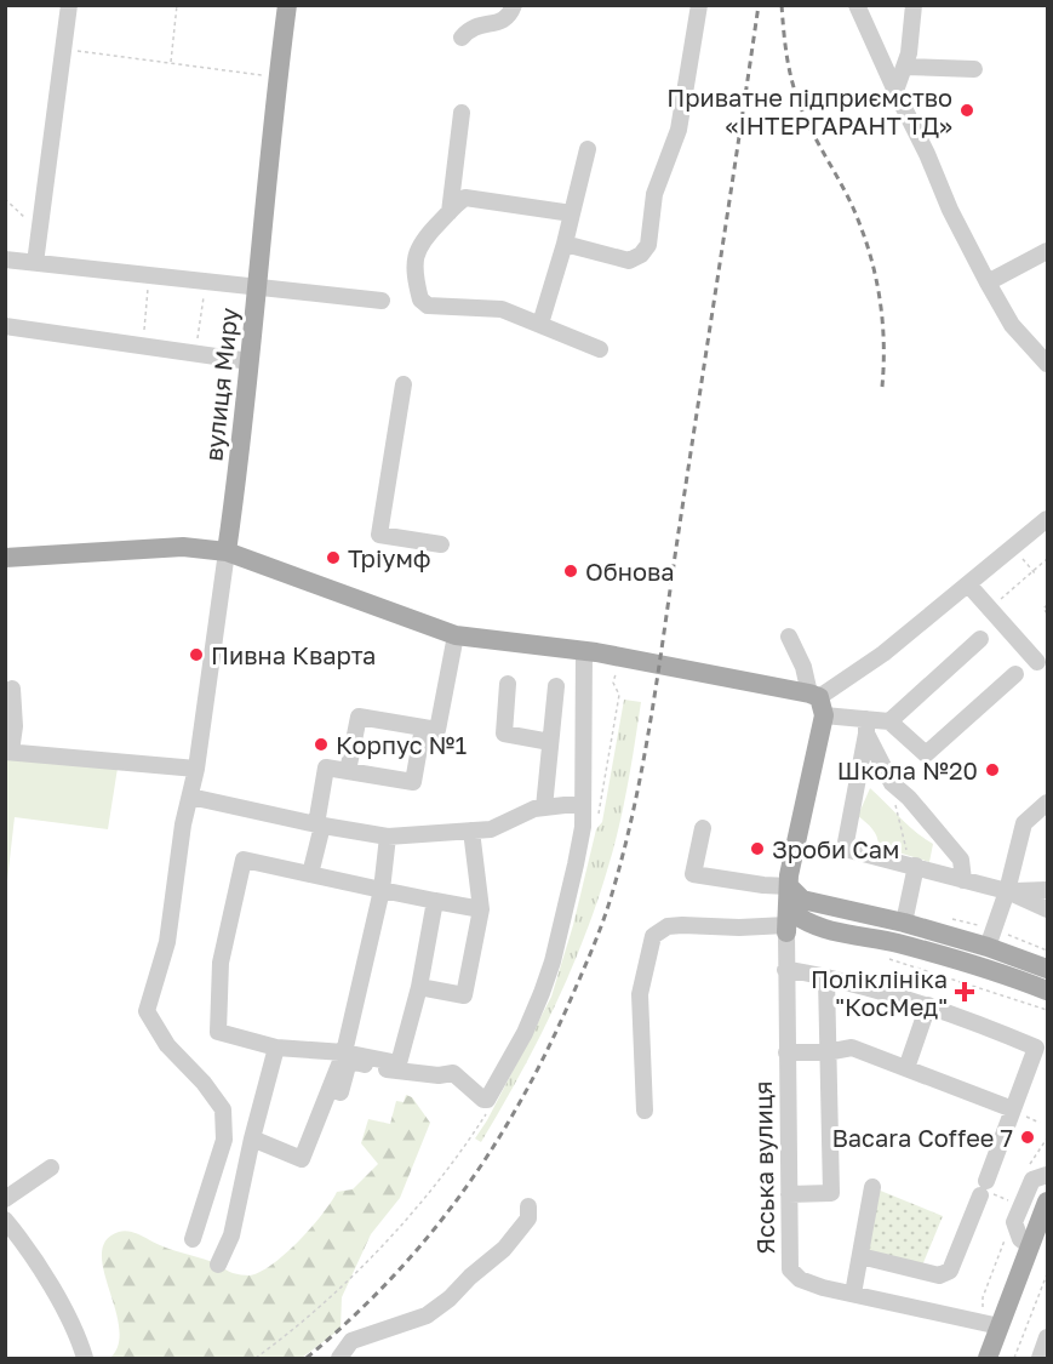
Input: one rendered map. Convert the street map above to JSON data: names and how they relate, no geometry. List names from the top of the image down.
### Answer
{
  "streets": {
    "main road": ["вулиця Миру", "Ясська вулиця"]
  },
  "places": {
    "other": [
      "Приватне підприємство «ІНТЕРГАРАНТ ТД»",
      "Тріумф",
      "Обнова",
      "Пивна Кварта",
      "Корпус №1",
      "Школа №20",
      "Зроби Сам",
      "Bacara Coffee 7"
    ],
    "health": ["Поліклініка \"КосМед\""]
  }
}
